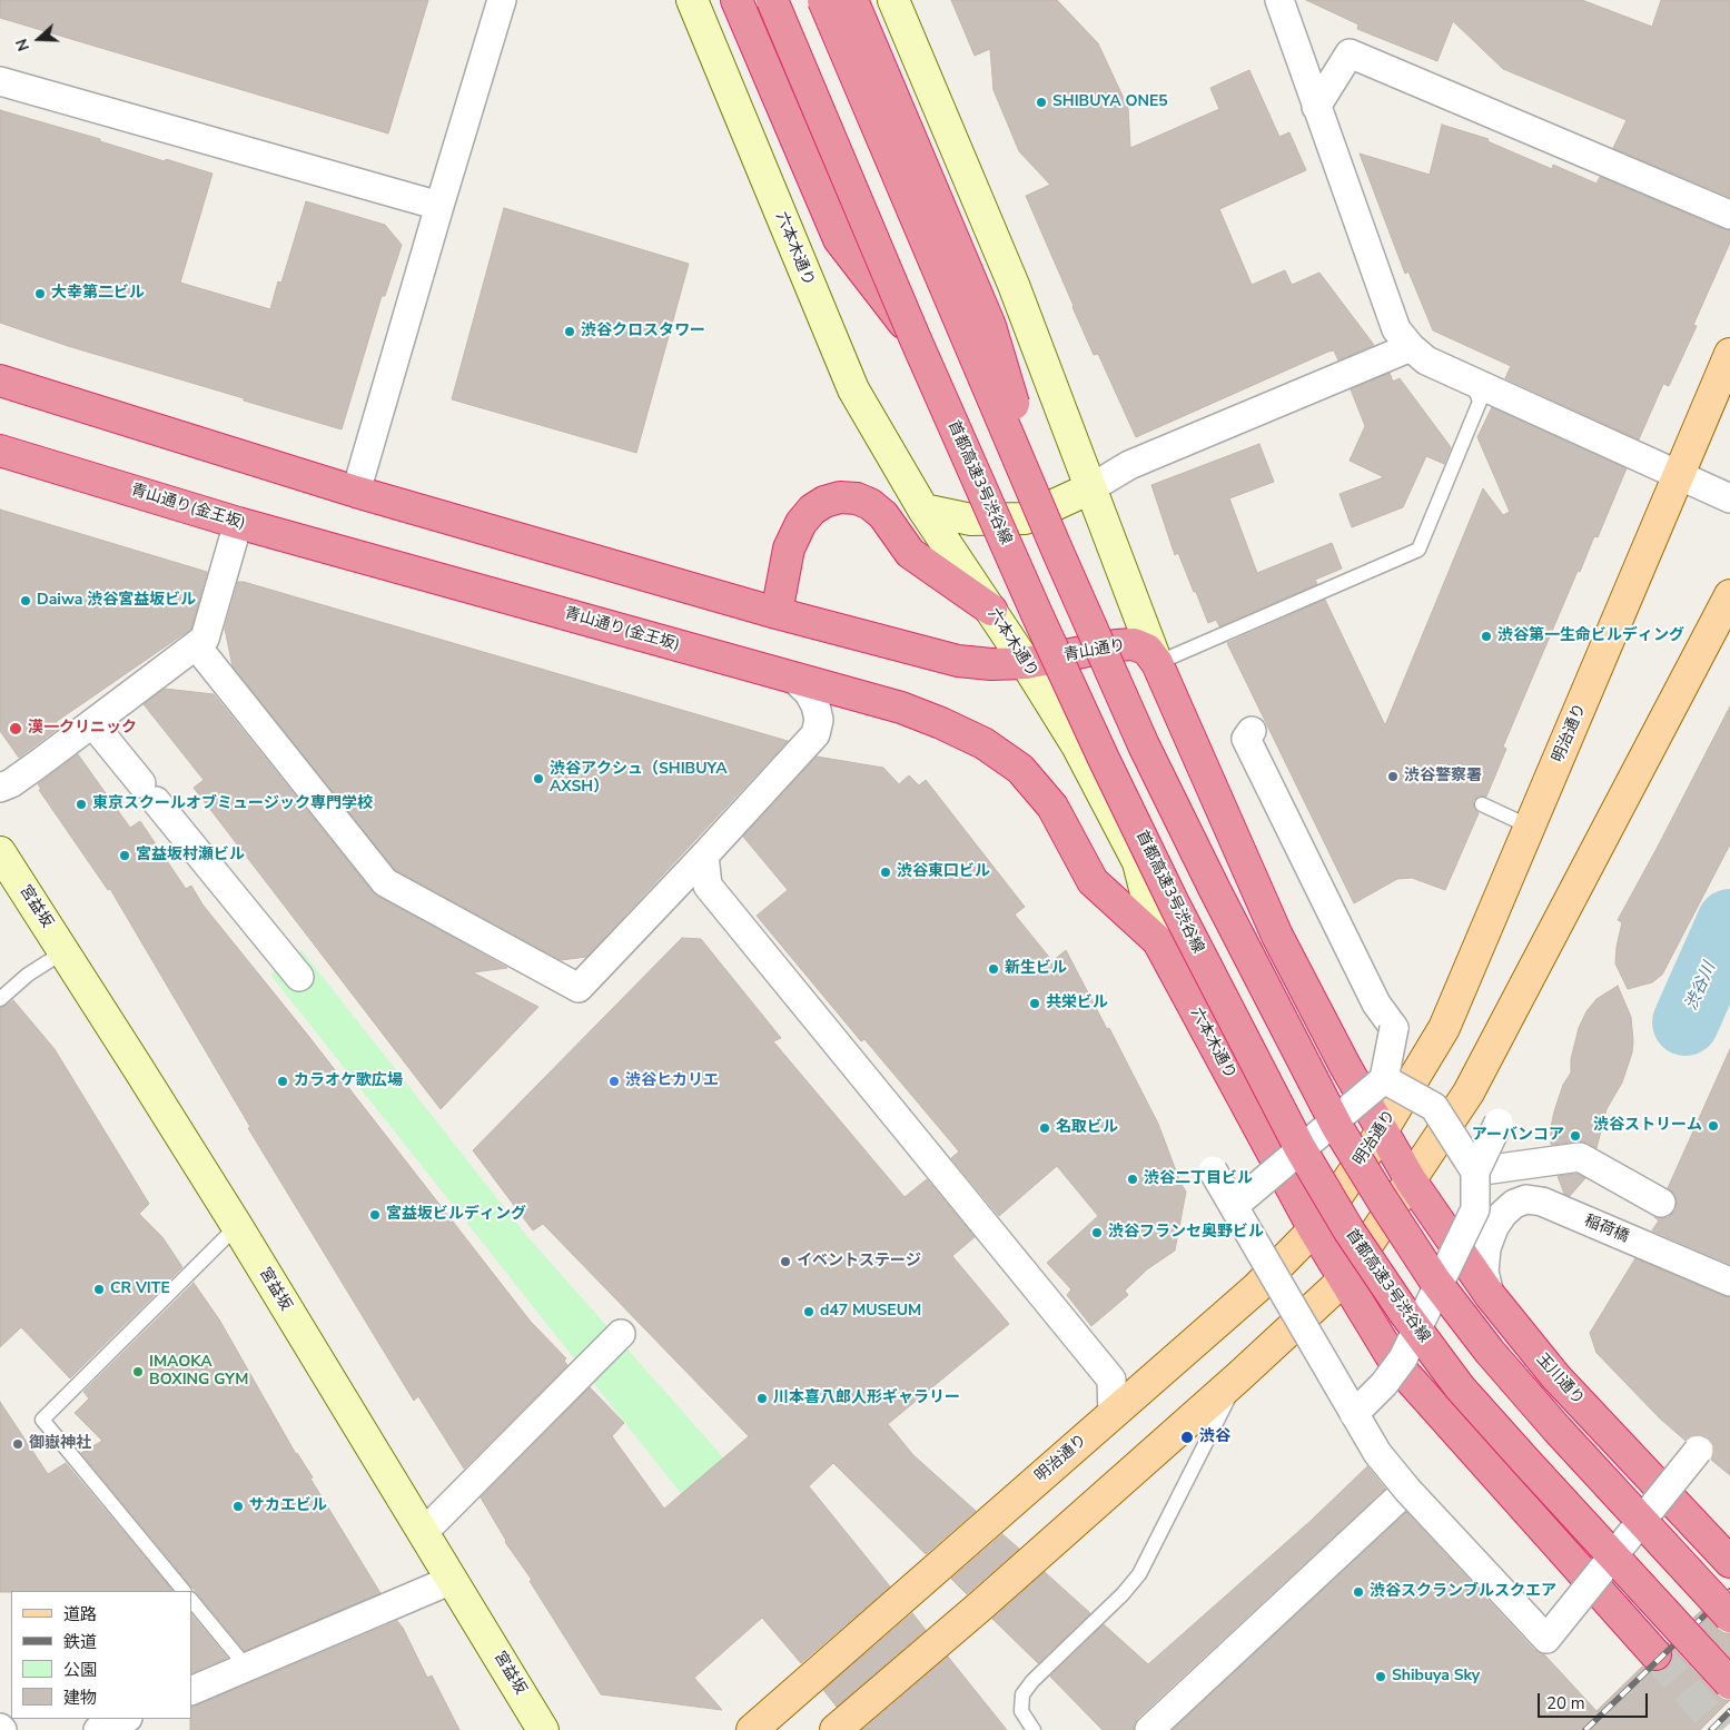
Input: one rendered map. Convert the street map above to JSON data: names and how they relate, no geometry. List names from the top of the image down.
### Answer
{
  "streets": {
    "highway": [
      "六本木通り",
      "首都高速3号渋谷線",
      "青山通り(金王坂)",
      "青山通り",
      "玉川通り"
    ],
    "main road": ["明治通り", "宮益坂"],
    "street": ["稲荷橋"]
  },
  "crossings": [
    ["六本木通り", "青山通り(金王坂)"],
    ["六本木通り", "青山通り"],
    ["六本木通り", "明治通り"],
    ["稲荷橋", "玉川通り"]
  ],
  "water": ["渋谷川"],
  "places": [
    "SHIBUYA ONE5",
    "大幸第二ビル",
    "渋谷クロスタワー",
    "Daiwa 渋谷宮益坂ビル",
    "渋谷第一生命ビルディング",
    "漢一クリニック",
    "渋谷警察署",
    "渋谷アクシュ（SHIBUYA AXSH）",
    "東京スクールオブミュージック専門学校",
    "宮益坂村瀬ビル",
    "渋谷東口ビル",
    "新生ビル",
    "共栄ビル",
    "カラオケ歌広場",
    "渋谷ヒカリエ",
    "渋谷ストリーム",
    "名取ビル",
    "アーバンコア",
    "渋谷二丁目ビル",
    "宮益坂ビルディング",
    "渋谷フランセ奥野ビル",
    "イベントステージ",
    "CR VITE",
    "d47 MUSEUM",
    "IMAOKA BOXING GYM",
    "川本喜八郎人形ギャラリー",
    "渋谷",
    "御嶽神社",
    "サカエビル",
    "渋谷スクランブルスクエア",
    "Shibuya Sky"
  ],
  "legend": [
    "道路",
    "鉄道",
    "公園",
    "建物"
  ],
  "scale_bar": "20 m",
  "north": "left"
}
